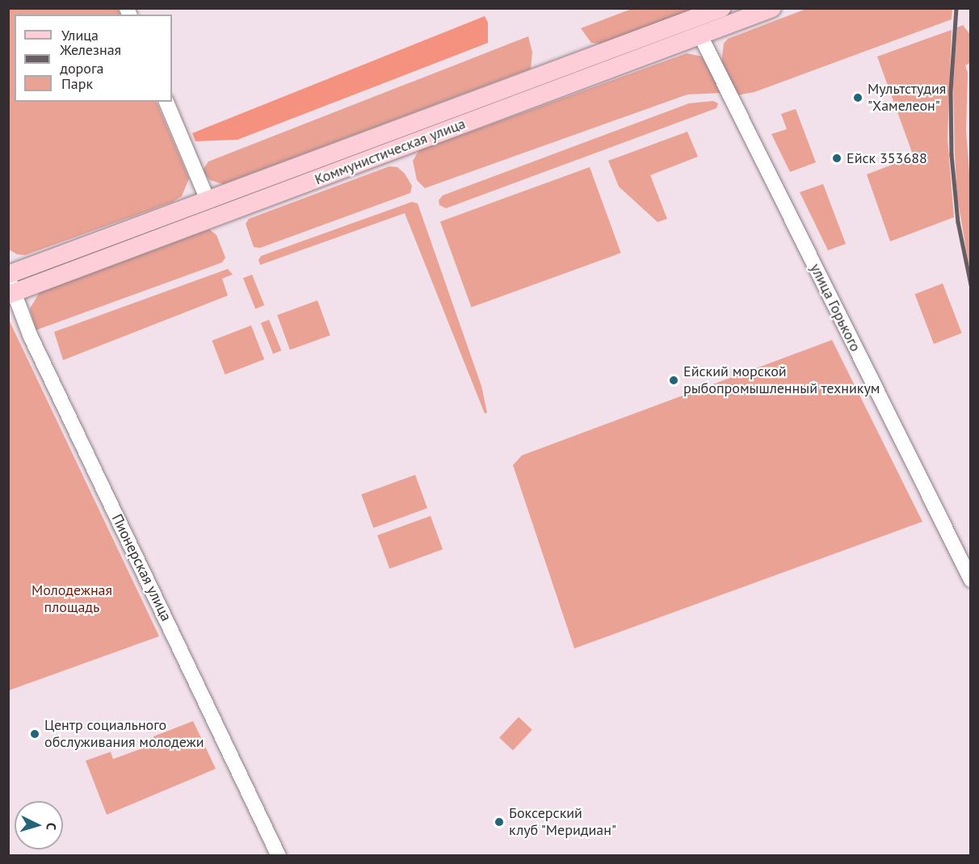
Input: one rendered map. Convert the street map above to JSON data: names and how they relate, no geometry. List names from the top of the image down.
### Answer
{
  "streets": {
    "main road": ["Коммунистическая улица"],
    "street": ["улица Горького", "Пионерская улица"]
  },
  "crossings": [
    ["Коммунистическая улица", "улица Горького"],
    ["Коммунистическая улица", "Пионерская улица"]
  ],
  "parks": ["Молодежная площадь"],
  "places": [
    "Мультстудия \"Хамелеон\"",
    "Ейск 353688",
    "Ейский морской рыбопромышленный техникум",
    "Центр социального обслуживания молодежи",
    "Боксерский клуб \"Меридиан\""
  ],
  "legend": ["Улица", "Железная дорога", "Парк"],
  "north": "right"
}
